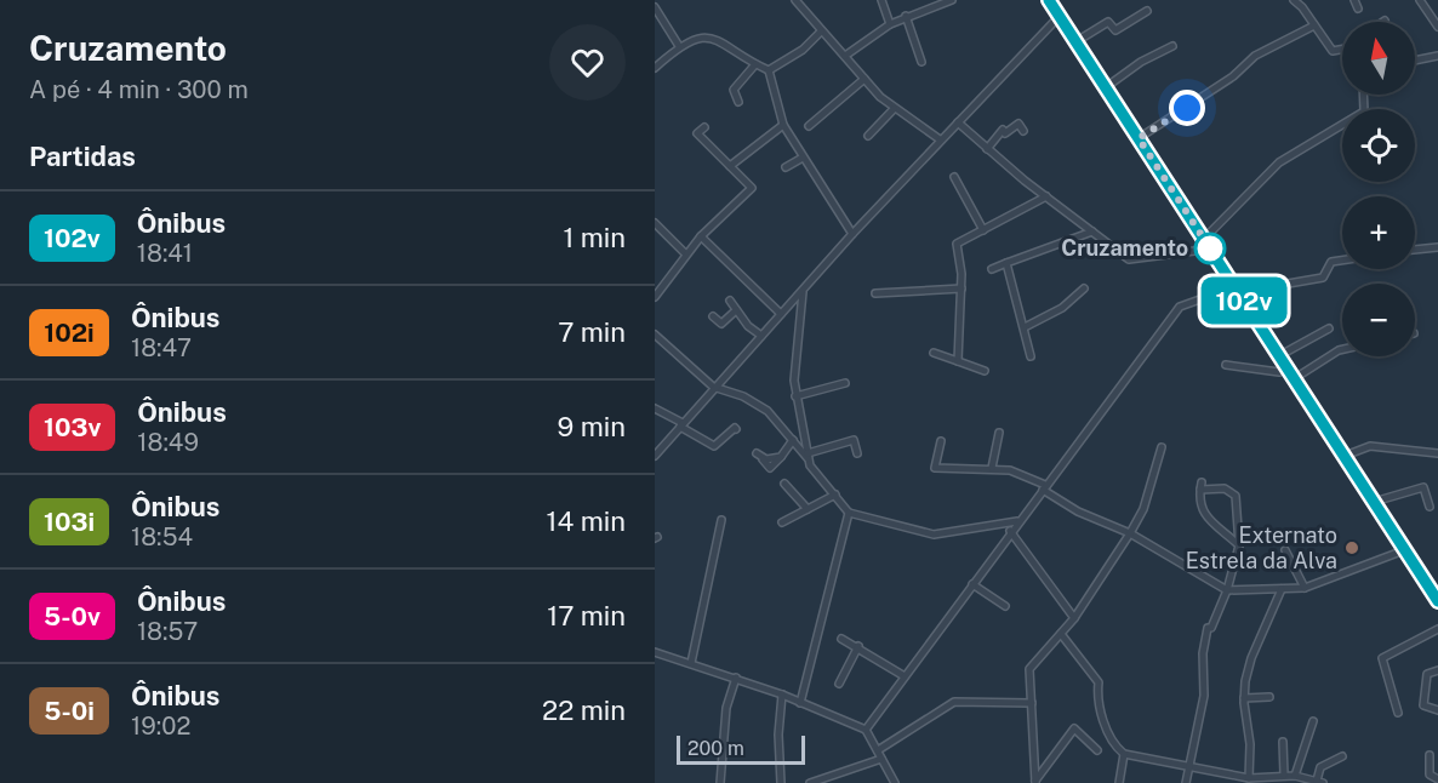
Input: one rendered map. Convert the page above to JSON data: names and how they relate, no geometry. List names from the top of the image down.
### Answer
{
  "places": ["Cruzamento", "Externato Estrela da Alva"],
  "lines": ["bus line 102v"],
  "scale_bar": "200 m",
  "north": "top",
  "page": {
    "heading": [
      ["Cruzamento", "A pé · 4 min · 300 m"],
      "Partidas"
    ],
    "on_map": "102v",
    "map_buttons": ["+", "−"],
    "list": [
      {
        "mark": "102v",
        "name": "Ônibus",
        "note": "18:41",
        "value": "1 min"
      },
      {
        "mark": "102i",
        "name": "Ônibus",
        "note": "18:47",
        "value": "7 min"
      },
      {
        "mark": "103v",
        "name": "Ônibus",
        "note": "18:49",
        "value": "9 min"
      },
      {
        "mark": "103i",
        "name": "Ônibus",
        "note": "18:54",
        "value": "14 min"
      },
      {
        "mark": "5-0v",
        "name": "Ônibus",
        "note": "18:57",
        "value": "17 min"
      },
      {
        "mark": "5-0i",
        "name": "Ônibus",
        "note": "19:02",
        "value": "22 min"
      }
    ],
    "scale": "200 m"
  }
}
